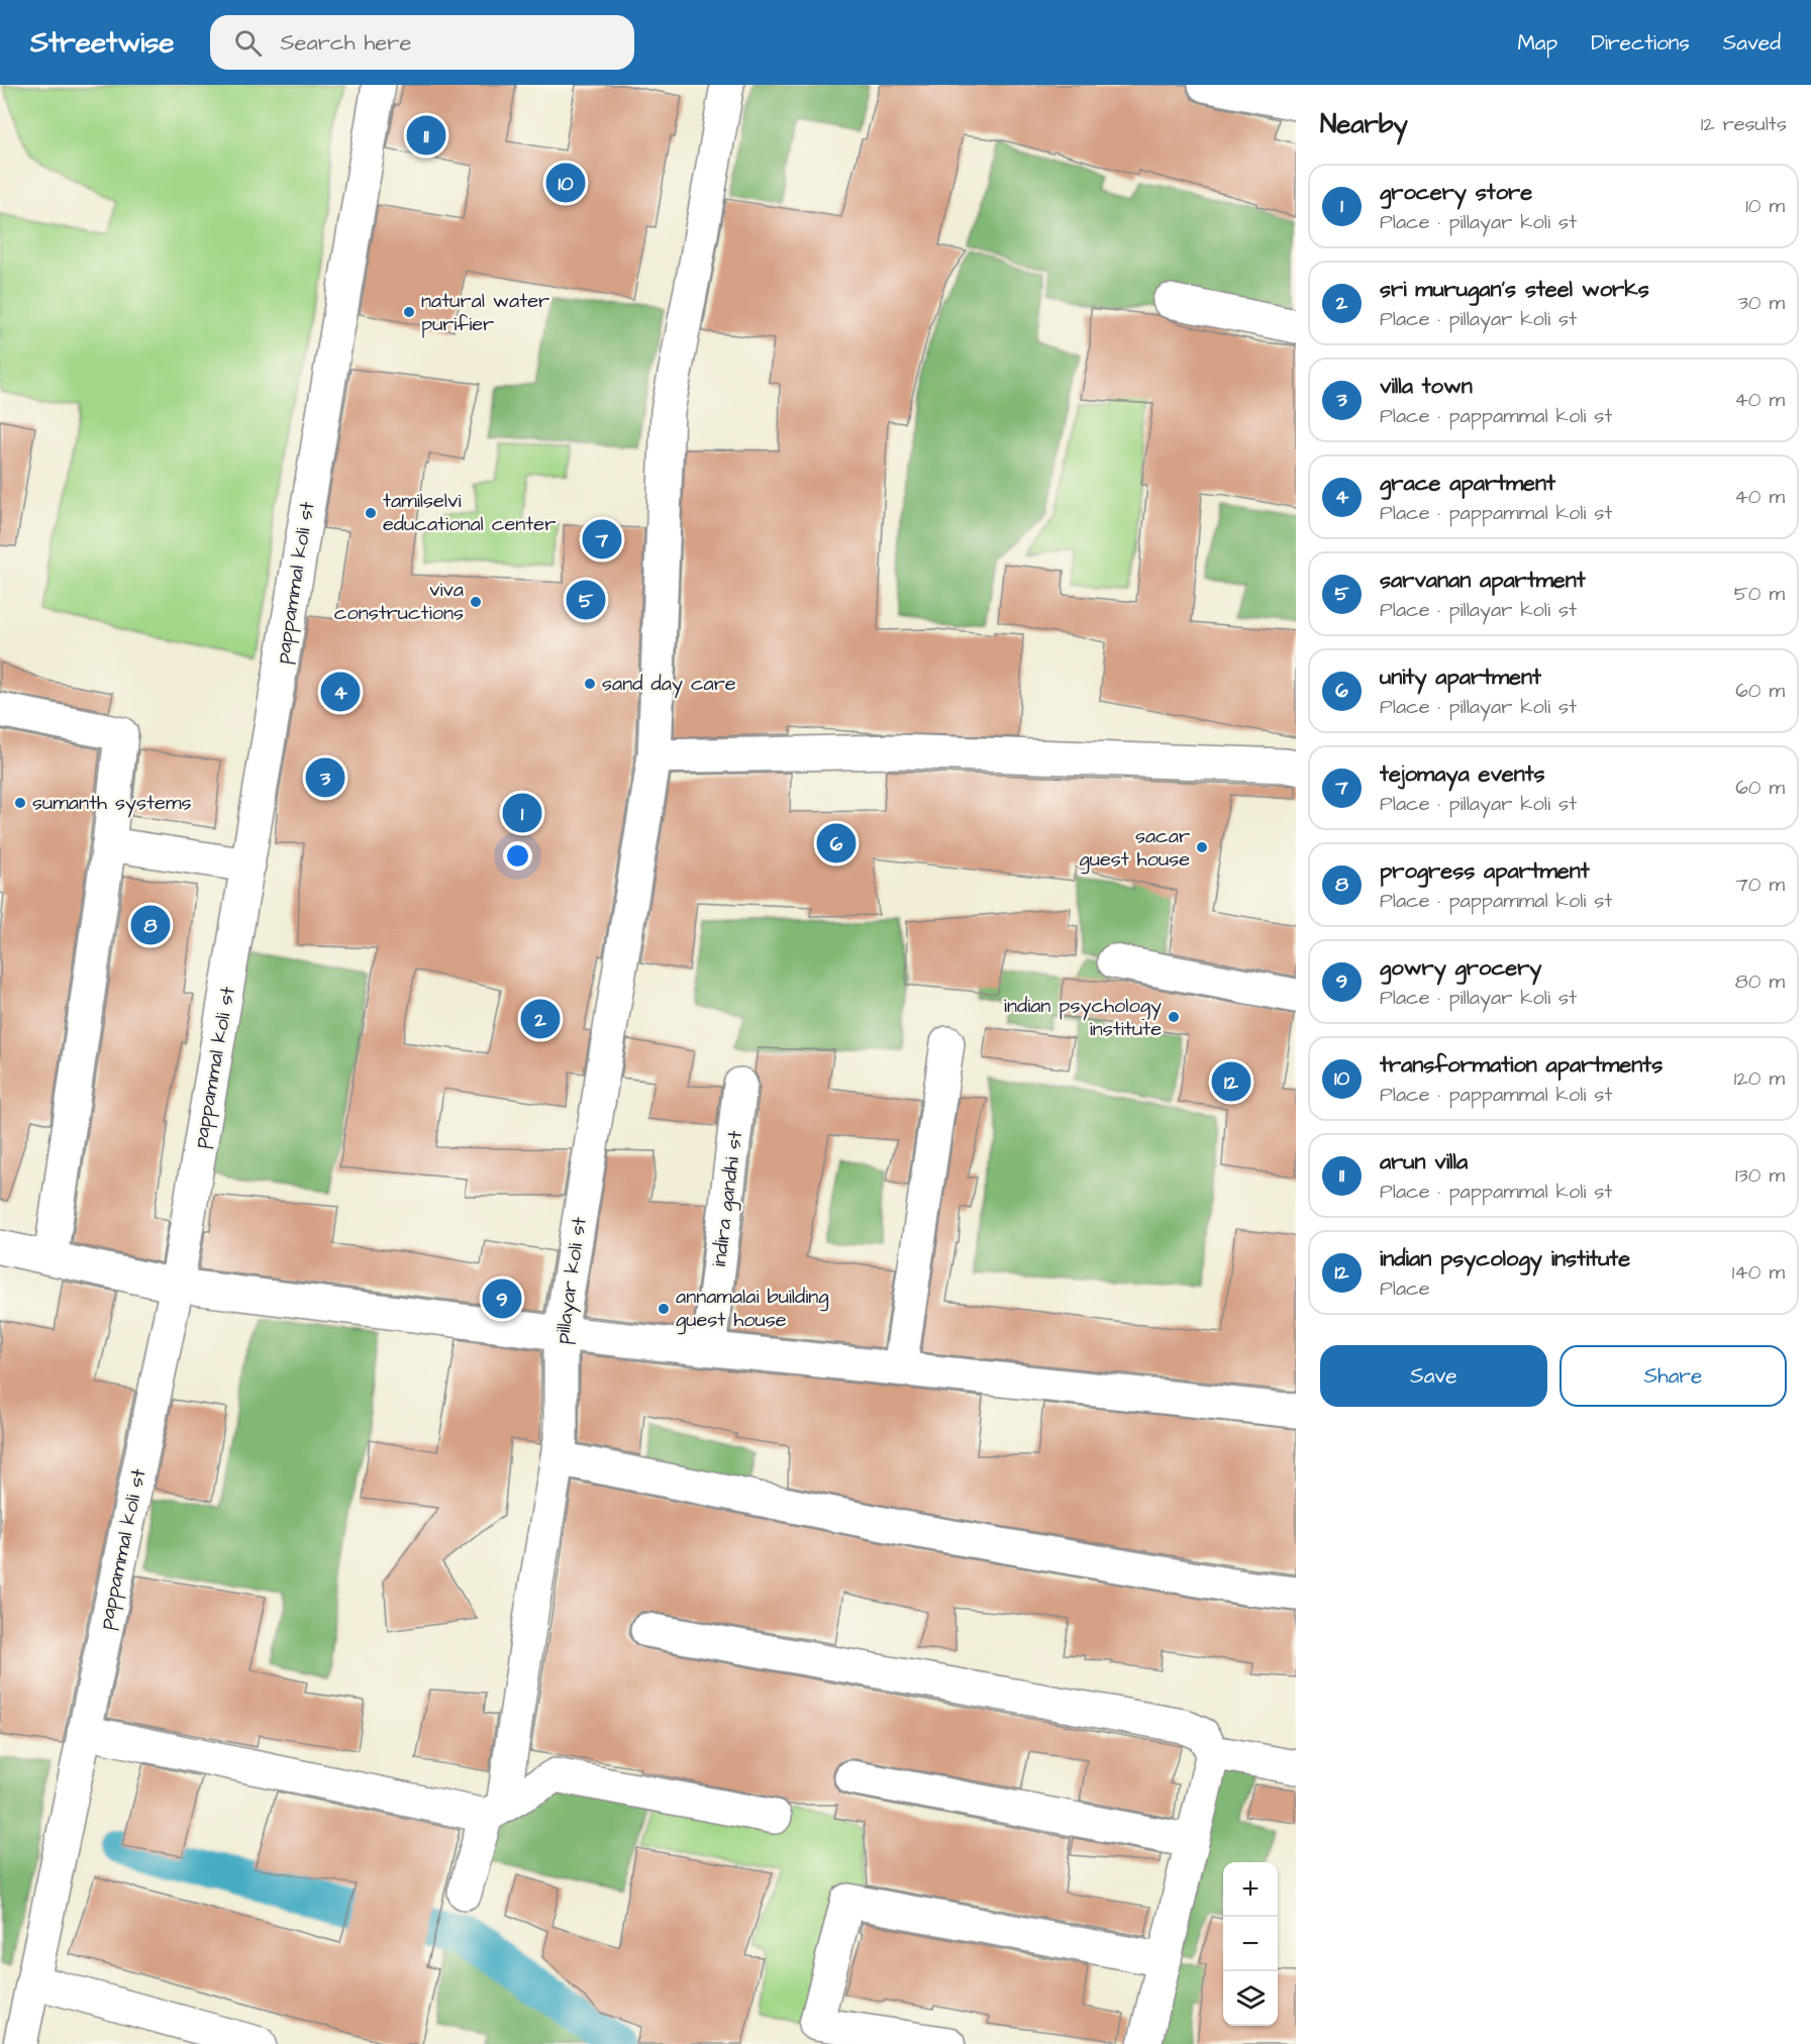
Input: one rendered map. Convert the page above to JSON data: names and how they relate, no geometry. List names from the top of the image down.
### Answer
{
  "streets": {
    "street": ["pappammal koli st", "indira gandhi st", "pillayar koli st"]
  },
  "places": [
    "natural water purifier",
    "tamilselvi educational center",
    "viva constructions",
    "sand day care",
    "sumanth systems",
    "sacar guest house",
    "indian psychology institute",
    "annamalai building guest house"
  ],
  "page": {
    "header": "Streetwise",
    "search": "Search here",
    "nav": ["Map", "Directions", "Saved"],
    "heading": ["Nearby", "12 results"],
    "pins": [
      "11",
      "10",
      "7",
      "5",
      "4",
      "3",
      "1",
      "6",
      "8",
      "2",
      "12",
      "9"
    ],
    "list": [
      {
        "mark": "1",
        "name": "grocery store",
        "note": "Place · pillayar koli st",
        "value": "10 m"
      },
      {
        "mark": "2",
        "name": "sri murugan's steel works",
        "note": "Place · pillayar koli st",
        "value": "30 m"
      },
      {
        "mark": "3",
        "name": "villa town",
        "note": "Place · pappammal koli st",
        "value": "40 m"
      },
      {
        "mark": "4",
        "name": "grace apartment",
        "note": "Place · pappammal koli st",
        "value": "40 m"
      },
      {
        "mark": "5",
        "name": "sarvanan apartment",
        "note": "Place · pillayar koli st",
        "value": "50 m"
      },
      {
        "mark": "6",
        "name": "unity apartment",
        "note": "Place · pillayar koli st",
        "value": "60 m"
      },
      {
        "mark": "7",
        "name": "tejomaya events",
        "note": "Place · pillayar koli st",
        "value": "60 m"
      },
      {
        "mark": "8",
        "name": "progress apartment",
        "note": "Place · pappammal koli st",
        "value": "70 m"
      },
      {
        "mark": "9",
        "name": "gowry grocery",
        "note": "Place · pillayar koli st",
        "value": "80 m"
      },
      {
        "mark": "10",
        "name": "transformation apartments",
        "note": "Place · pappammal koli st",
        "value": "120 m"
      },
      {
        "mark": "11",
        "name": "arun villa",
        "note": "Place · pappammal koli st",
        "value": "130 m"
      },
      {
        "mark": "12",
        "name": "indian psycology institute",
        "note": "Place",
        "value": "140 m"
      }
    ],
    "buttons": ["Save", "Share"],
    "map_buttons": ["+", "−"]
  }
}
